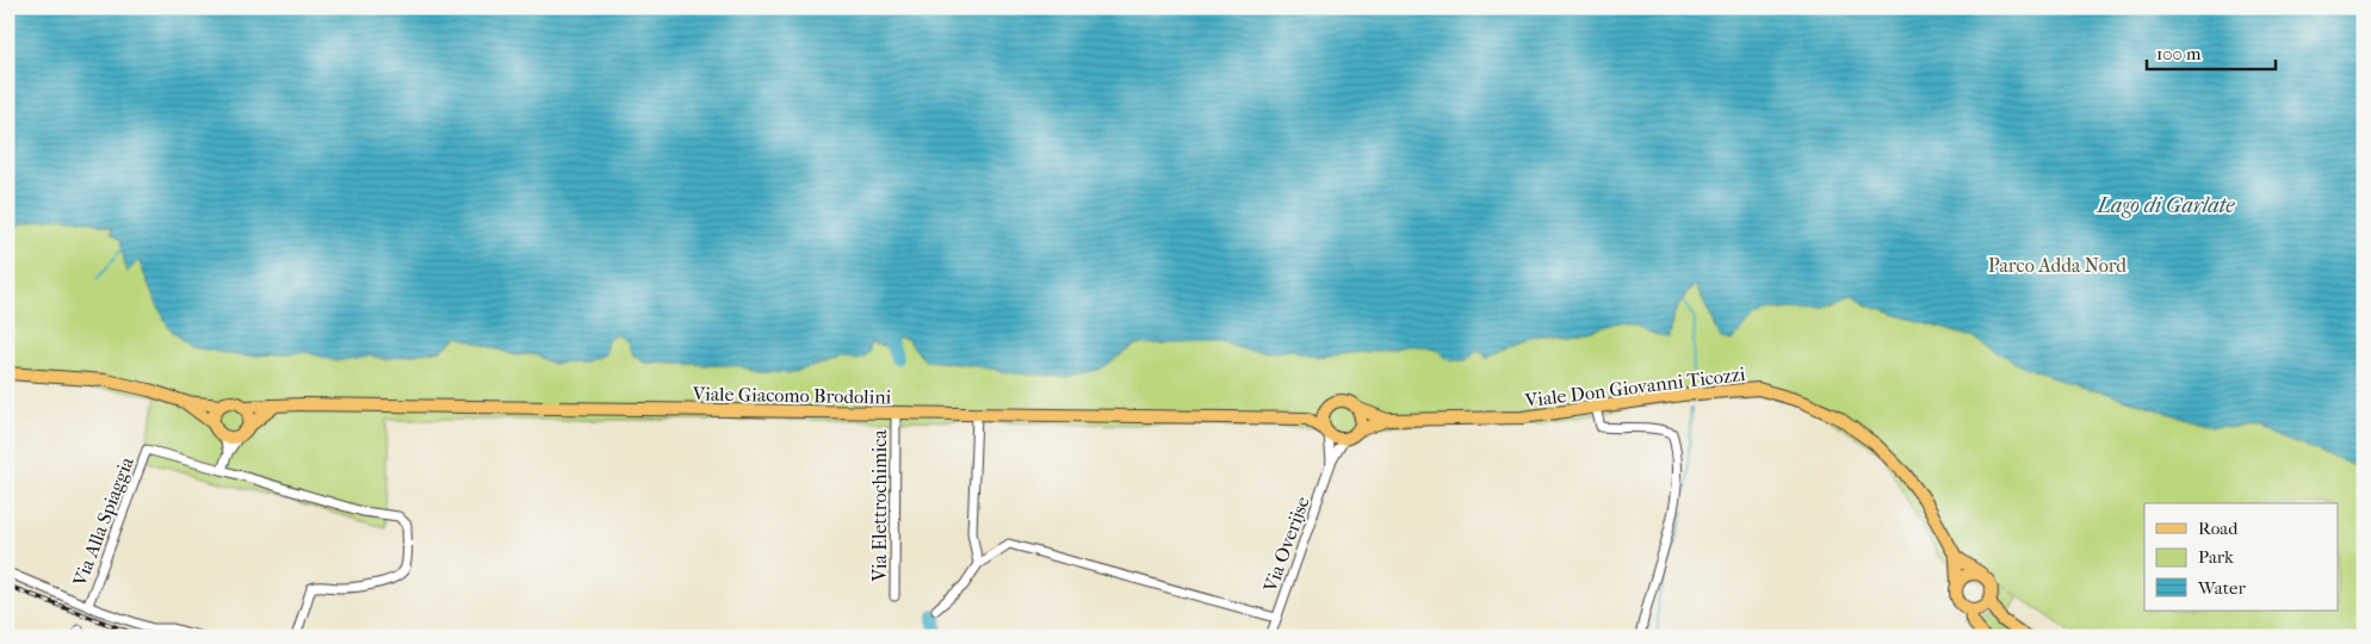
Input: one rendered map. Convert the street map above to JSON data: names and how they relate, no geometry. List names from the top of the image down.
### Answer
{
  "streets": {
    "main road": ["Viale Don Giovanni Ticozzi", "Viale Giacomo Brodolini"],
    "street": ["Via Elettrochimica", "Via Alla Spiaggia", "Via Overijse"]
  },
  "crossings": [
    ["Viale Don Giovanni Ticozzi", "Via Overijse"],
    ["Viale Giacomo Brodolini", "Via Elettrochimica"]
  ],
  "water": ["Lago di Garlate"],
  "parks": ["Parco Adda Nord"],
  "legend": ["Road", "Park", "Water"],
  "scale_bar": "100 m"
}
